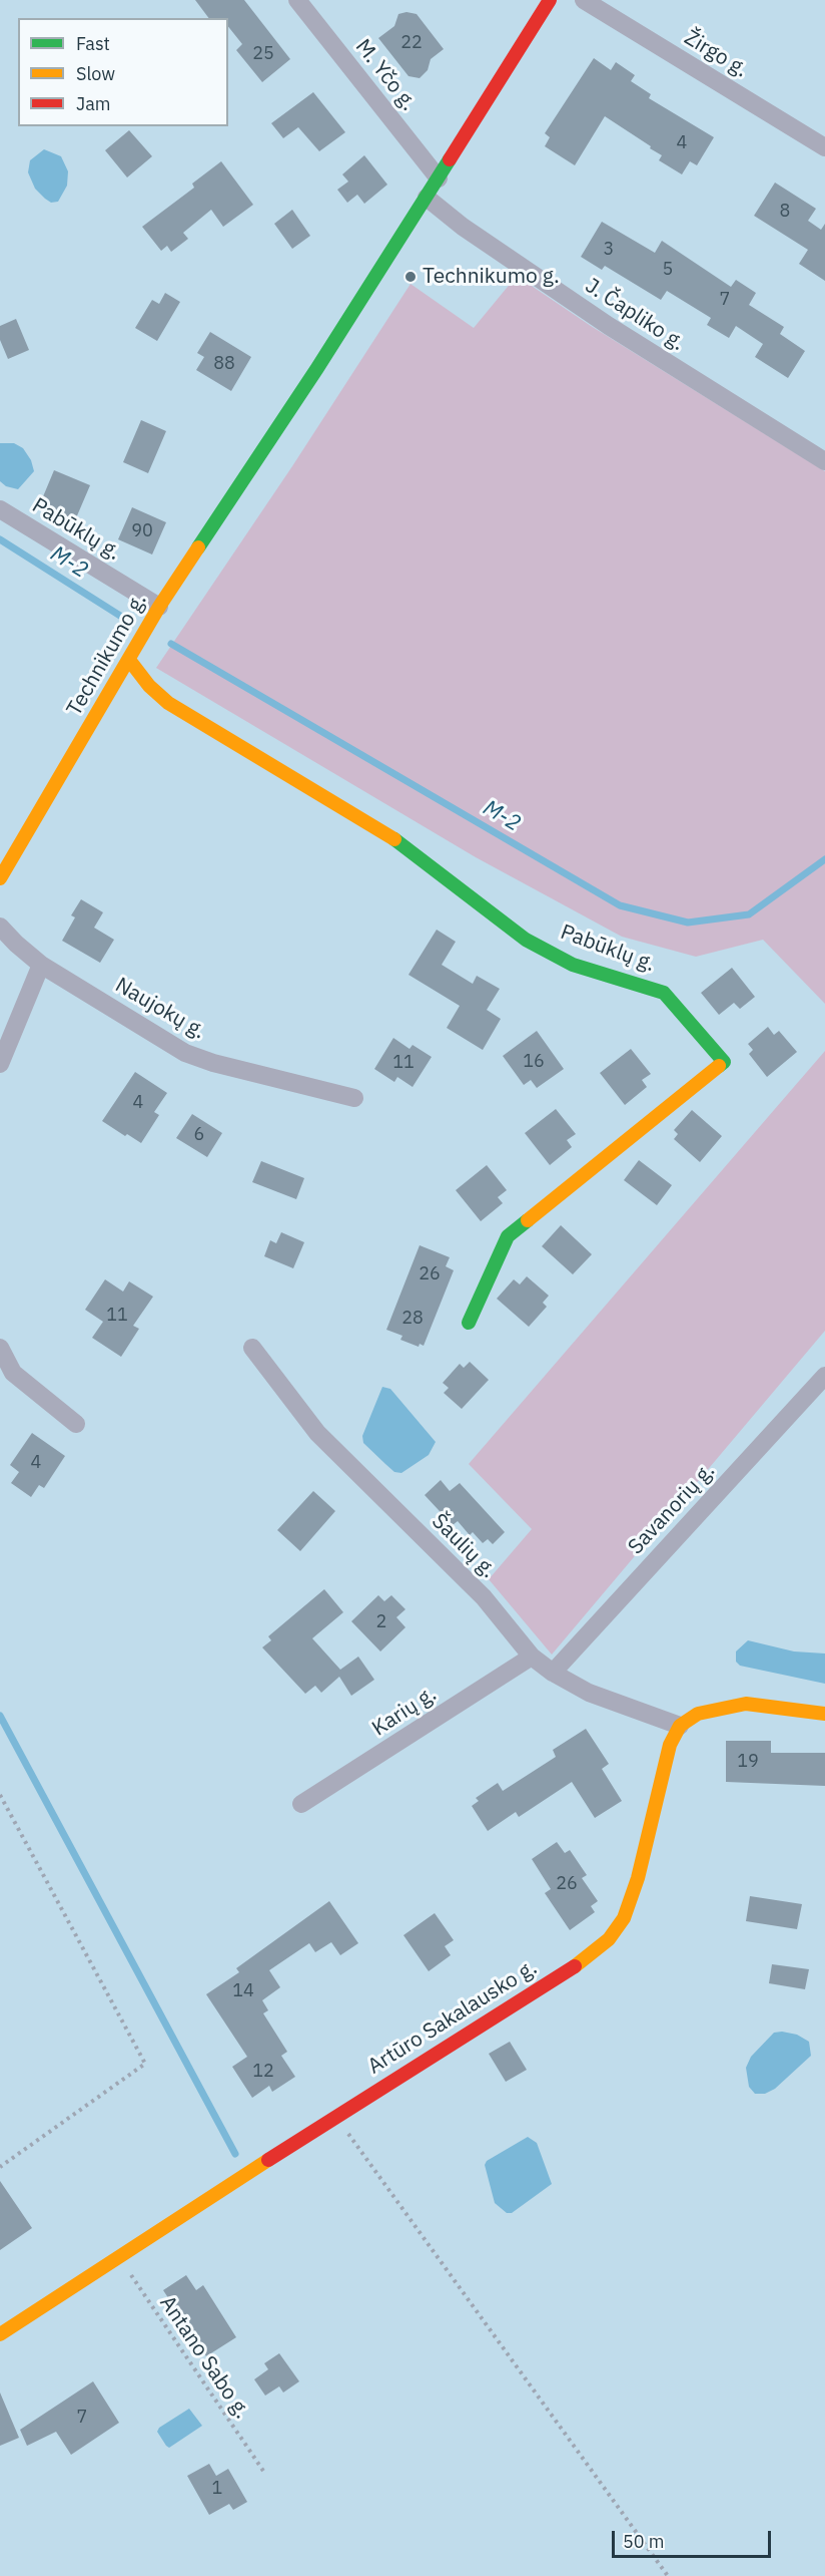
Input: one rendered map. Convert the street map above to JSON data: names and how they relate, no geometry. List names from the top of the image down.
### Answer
{
  "streets": {
    "street": [
      "Žirgo g.",
      "M. Yčo g.",
      "J. Čapliko g.",
      "Pabūklų g.",
      "Technikumo g.",
      "Naujokų g.",
      "Savanorių g.",
      "Šaulių g.",
      "Karių g.",
      "Artūro Sakalausko g."
    ],
    "path": ["Antano Sabo g."]
  },
  "crossings": [
    ["M. Yčo g.", "Technikumo g."],
    ["J. Čapliko g.", "Technikumo g."],
    ["Pabūklų g.", "Technikumo g."],
    ["Savanorių g.", "Šaulių g."],
    ["Šaulių g.", "Karių g."],
    ["Šaulių g.", "Artūro Sakalausko g."],
    ["Artūro Sakalausko g.", "Antano Sabo g."]
  ],
  "water": ["M-2"],
  "places": ["Technikumo g."],
  "house_numbers": [
    "22",
    "25",
    "4",
    "8",
    "3",
    "5",
    "7",
    "88",
    "90",
    "16",
    "11",
    "4",
    "6",
    "26",
    "11",
    "28",
    "4",
    "2",
    "19",
    "26",
    "14",
    "12",
    "7",
    "1"
  ],
  "legend": ["Fast", "Slow", "Jam"],
  "scale_bar": "50 m"
}
